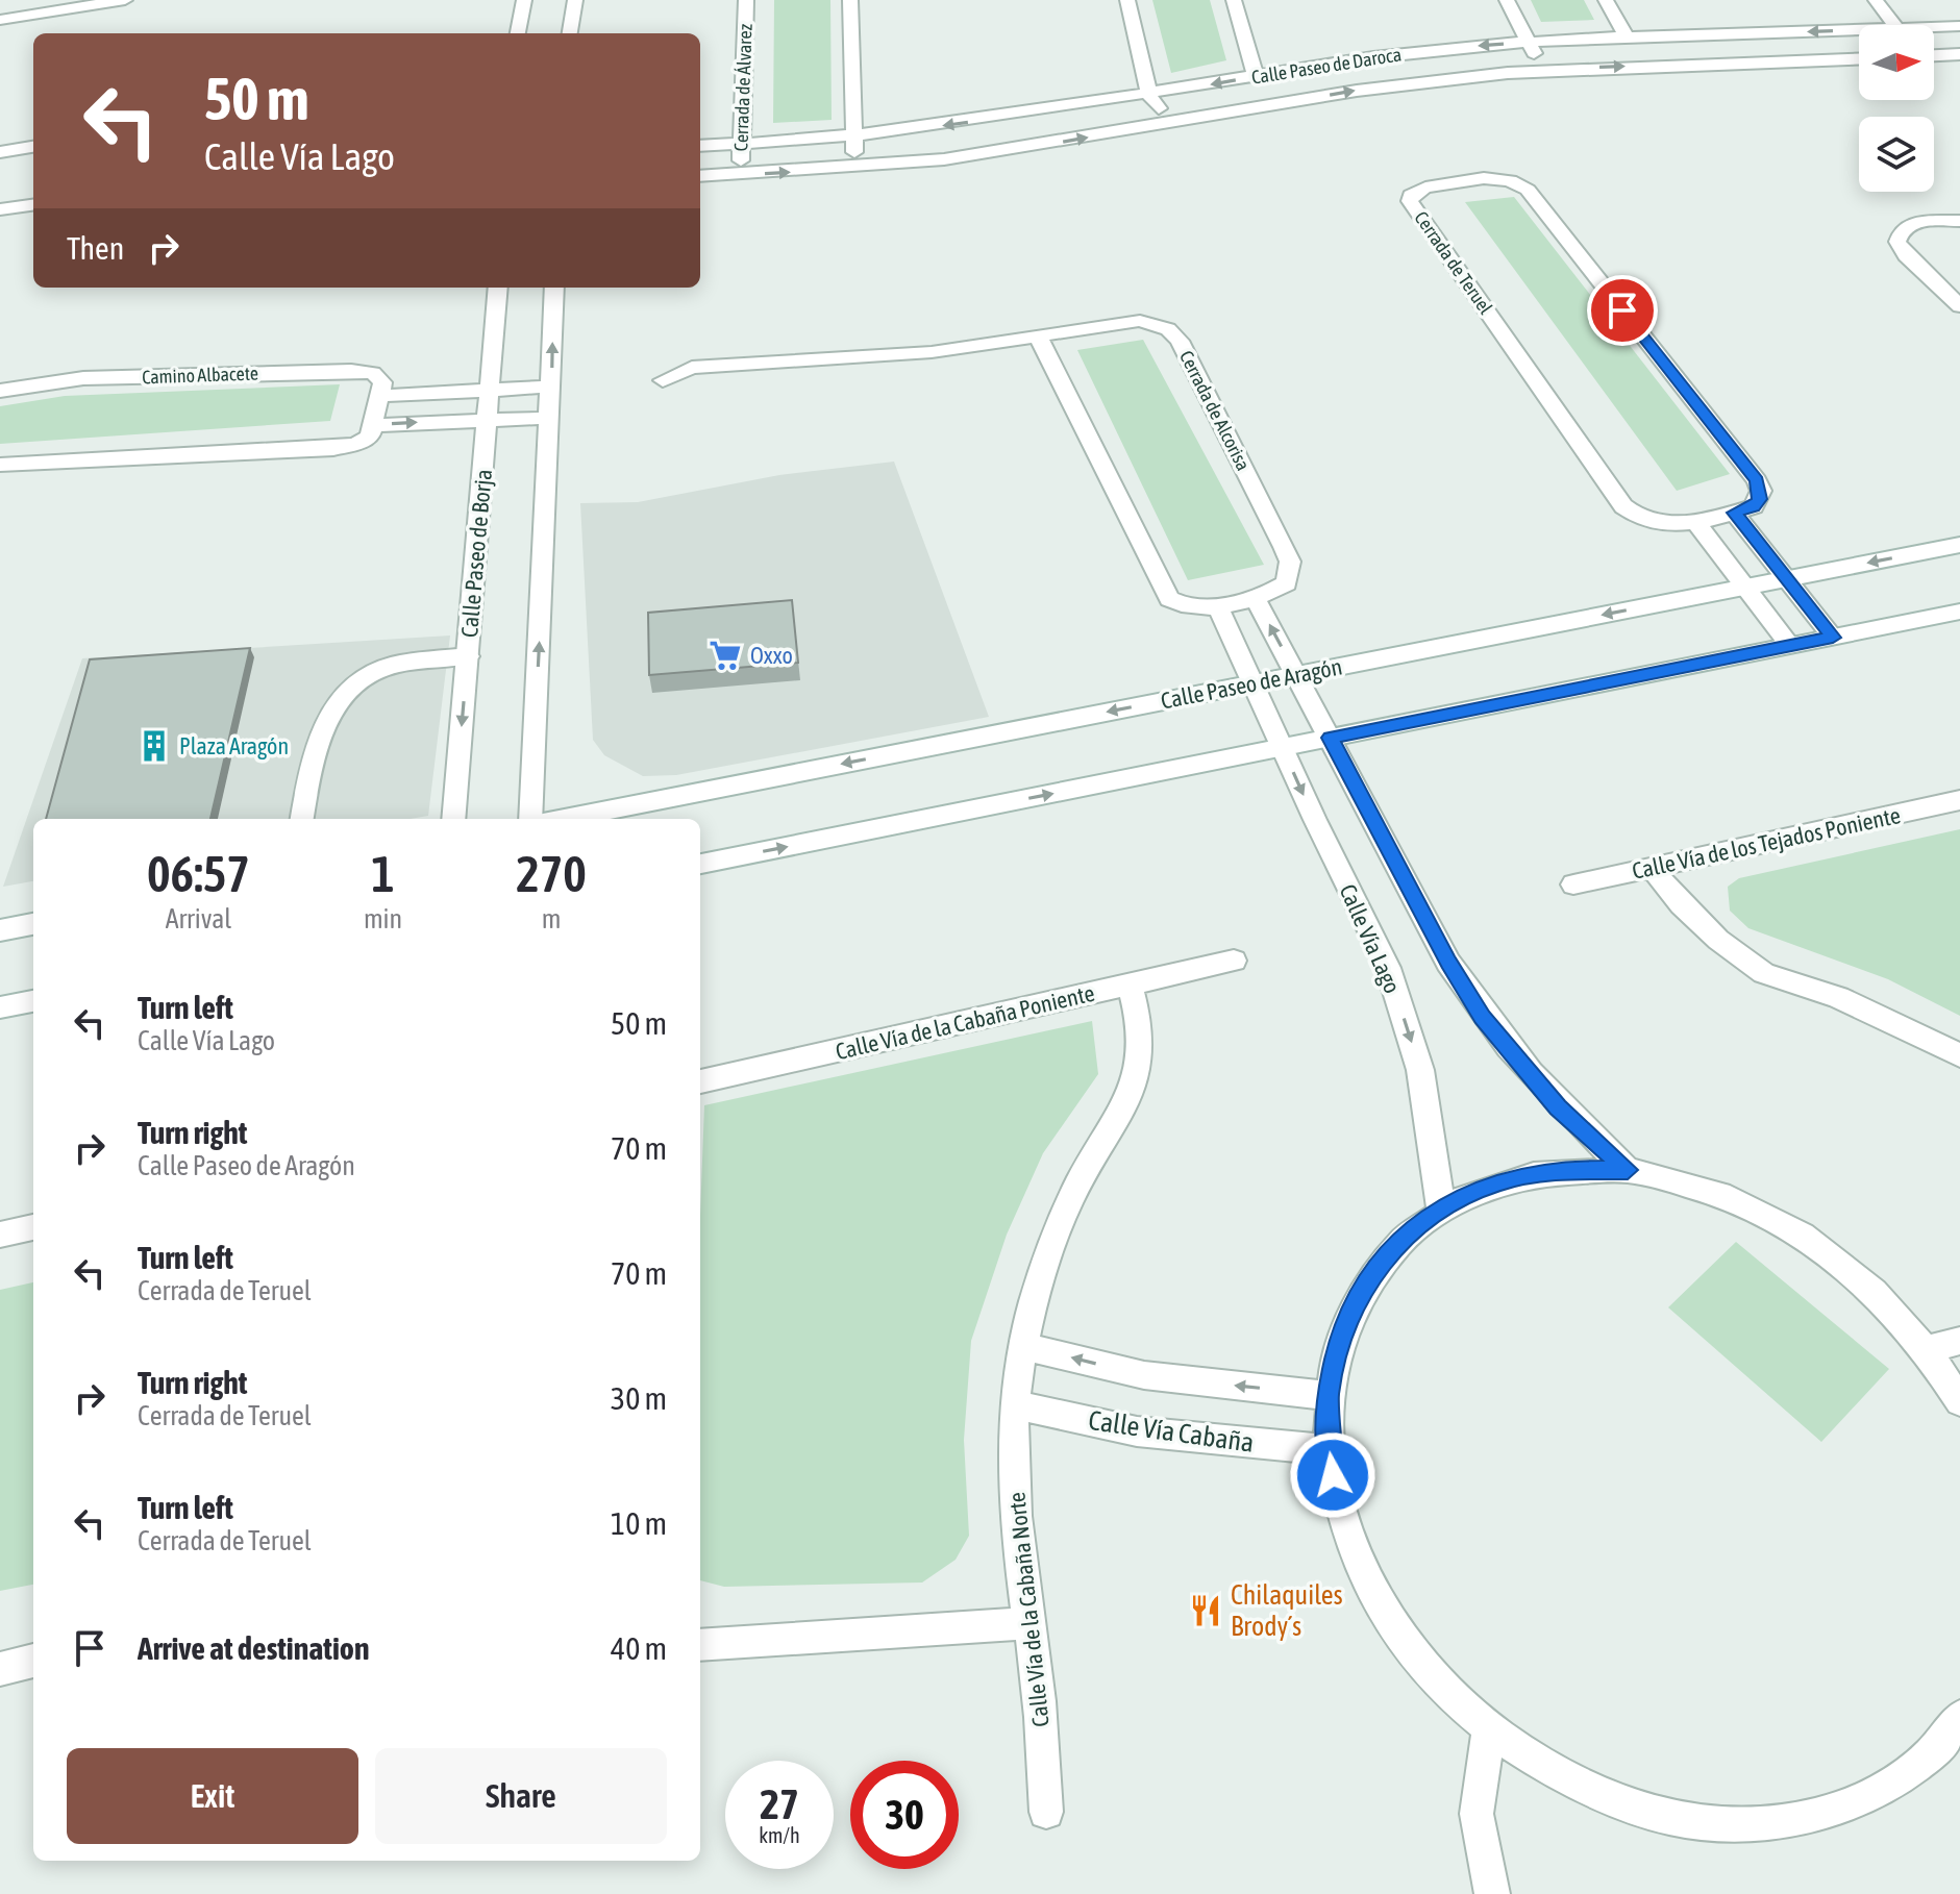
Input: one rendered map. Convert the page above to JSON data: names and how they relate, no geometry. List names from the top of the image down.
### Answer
{
  "streets": {
    "street": [
      "Calle Paseo de Daroca",
      "Cerrada de Álvarez",
      "Cerrada de Teruel",
      "Camino Albacete",
      "Cerrada de Alcorisa",
      "Calle Paseo de Borja",
      "Calle Paseo de Aragón",
      "Calle Vía de los Tejados Poniente",
      "Calle Vía Lago",
      "Calle Vía de la Cabaña Poniente",
      "Calle Vía Cabaña",
      "Calle Vía de la Cabaña Norte"
    ]
  },
  "crossings": [
    ["Calle Paseo de Daroca", "Cerrada de Álvarez"],
    ["Calle Paseo de Aragón", "Calle Vía Lago"],
    ["Calle Vía de la Cabaña Poniente", "Calle Vía de la Cabaña Norte"],
    ["Calle Vía Cabaña", "Calle Vía de la Cabaña Norte"]
  ],
  "places": {
    "supermarket": ["Oxxo"],
    "building": ["Plaza Aragón"],
    "restaurant": ["Chilaquiles Brody´s"]
  },
  "north": "right",
  "page": {
    "turn": ["50 m", "Calle Vía Lago"],
    "then": "Then",
    "eta": [
      "06:57",
      "Arrival",
      "1",
      "min",
      "270",
      "m"
    ],
    "list": [
      {
        "name": "Turn left",
        "note": "Calle Vía Lago",
        "value": "50 m"
      },
      {
        "name": "Turn right",
        "note": "Calle Paseo de Aragón",
        "value": "70 m"
      },
      {
        "name": "Turn left",
        "note": "Cerrada de Teruel",
        "value": "70 m"
      },
      {
        "name": "Turn right",
        "note": "Cerrada de Teruel",
        "value": "30 m"
      },
      {
        "name": "Turn left",
        "note": "Cerrada de Teruel",
        "value": "10 m"
      },
      {
        "name": "Arrive at destination",
        "value": "40 m"
      }
    ],
    "buttons": ["Exit", "Share"],
    "speed": "27 km/h",
    "limit": "30"
  }
}
